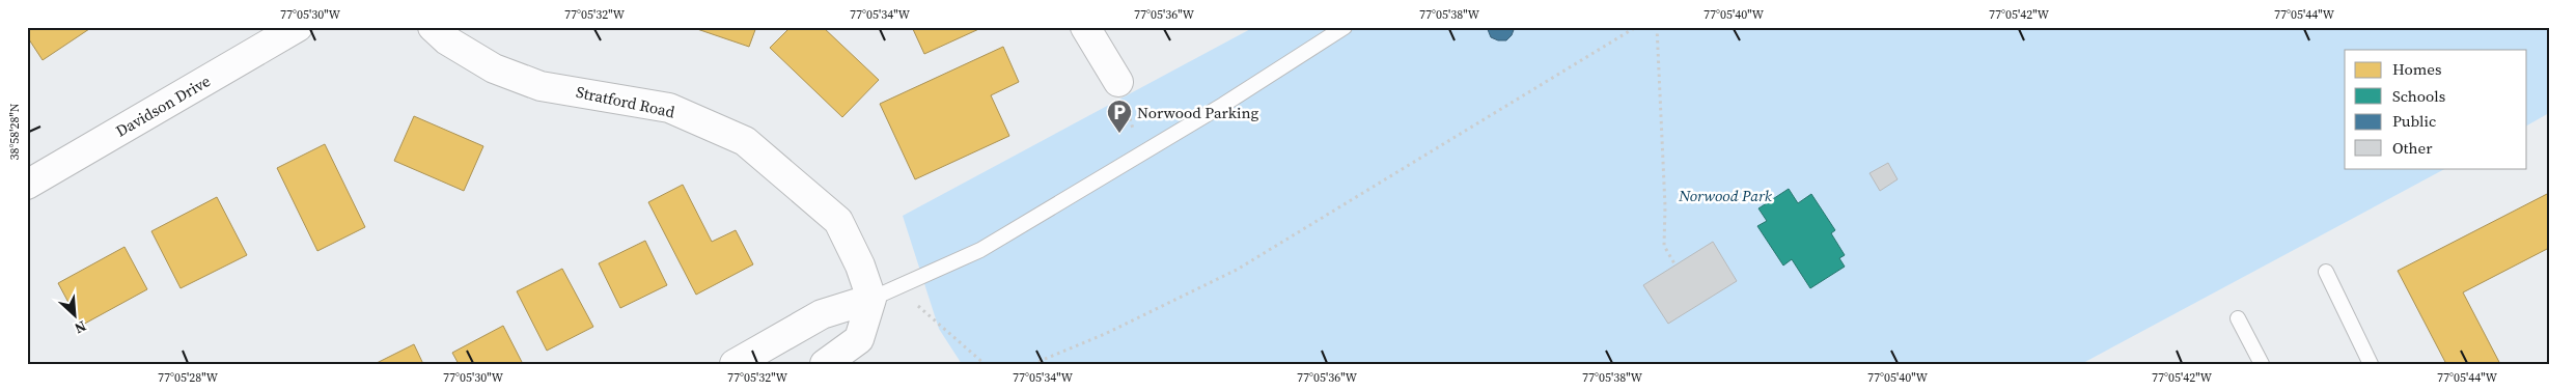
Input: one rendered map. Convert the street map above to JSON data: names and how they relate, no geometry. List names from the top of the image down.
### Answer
{
  "streets": {
    "street": ["Stratford Road", "Davidson Drive"]
  },
  "parks": ["Norwood Park"],
  "places": {
    "parking": ["Norwood Parking"]
  },
  "legend": [
    "Homes",
    "Schools",
    "Public",
    "Other"
  ],
  "north": "bottom right",
  "coordinates": [
    "77°05'30\"W",
    "77°05'32\"W",
    "77°05'34\"W",
    "77°05'36\"W",
    "77°05'38\"W",
    "77°05'40\"W",
    "77°05'42\"W",
    "77°05'44\"W",
    "38°58'28\"N",
    "77°05'28\"W"
  ]
}
